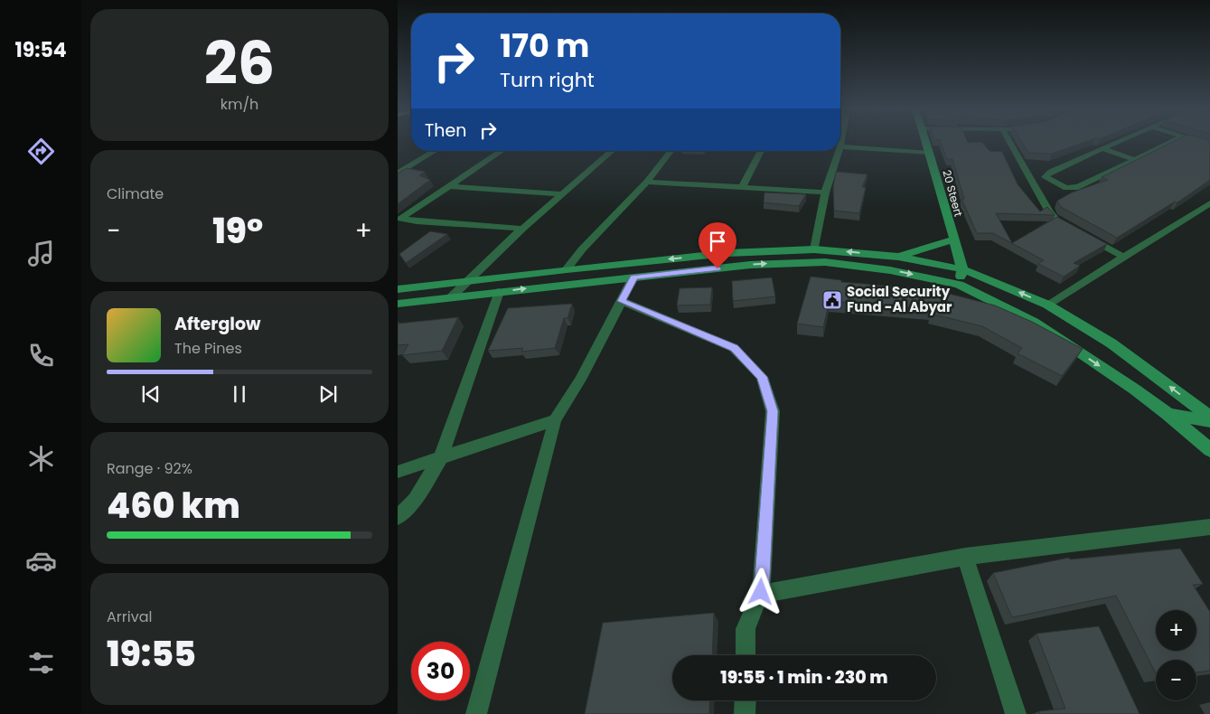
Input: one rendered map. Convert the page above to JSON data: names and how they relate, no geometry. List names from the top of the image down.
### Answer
{
  "streets": {
    "street": ["20 Steert"]
  },
  "places": {
    "public building": ["Social Security Fund -Al Abyar"]
  },
  "page": {
    "tabs": "19:54",
    "tile": [
      ["26", "km/h"],
      "Climate",
      ["Range · 92%", "460 km"],
      ["Arrival", "19:55"]
    ],
    "turn": ["170 m", "Turn right"],
    "then": "Then",
    "heat": ["−", "19°", "+"],
    "song": ["Afterglow", "The Pines"],
    "map_buttons": ["+", "−"],
    "limit": "30",
    "trip": "19:55 · 1 min · 230 m"
  }
}
